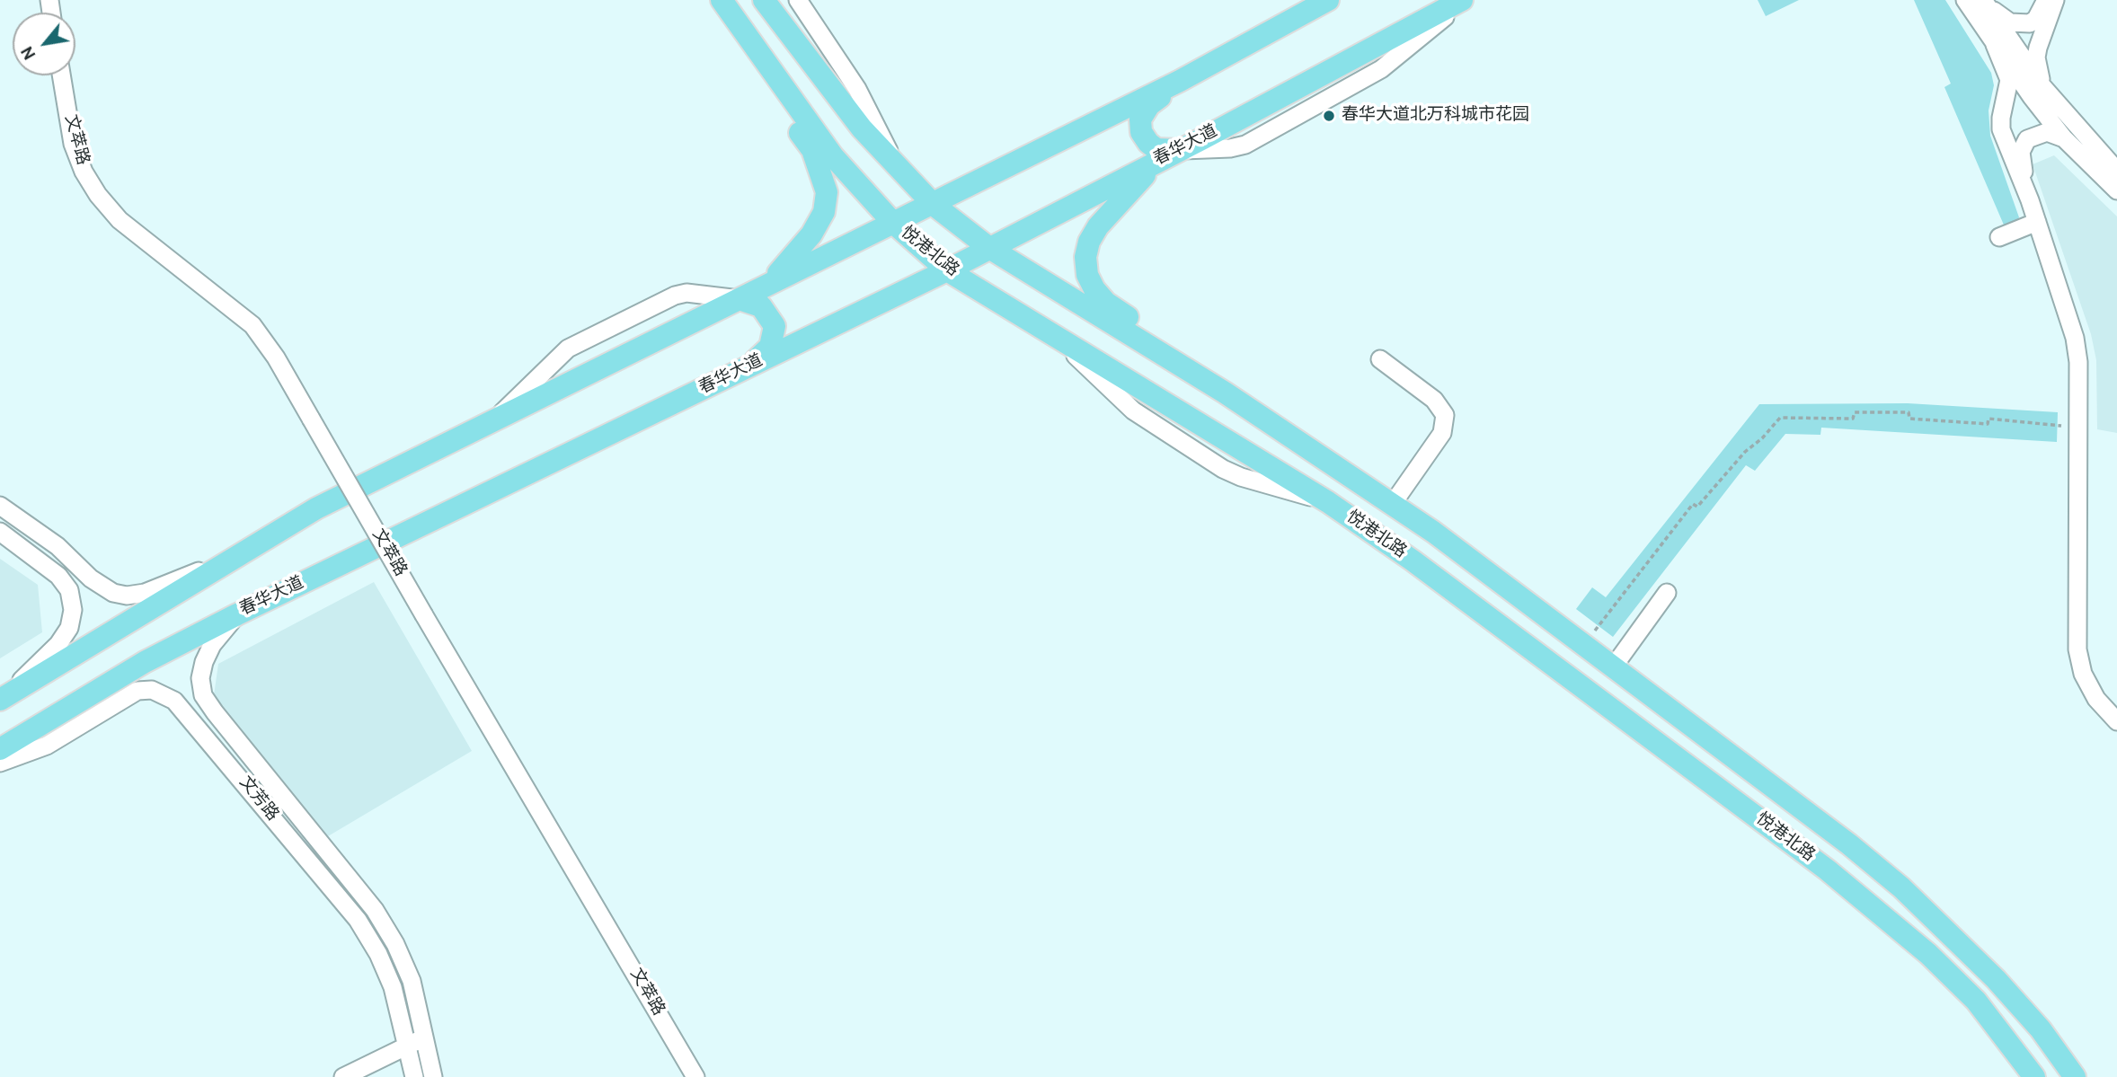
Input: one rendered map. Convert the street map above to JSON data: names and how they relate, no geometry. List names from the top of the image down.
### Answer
{
  "streets": {
    "main road": ["春华大道", "悦港北路"],
    "street": ["文萃路", "文芳路"]
  },
  "crossings": [
    ["春华大道", "悦港北路"],
    ["春华大道", "文芳路"]
  ],
  "places": ["春华大道北·万科城市花园"],
  "north": "bottom left"
}
